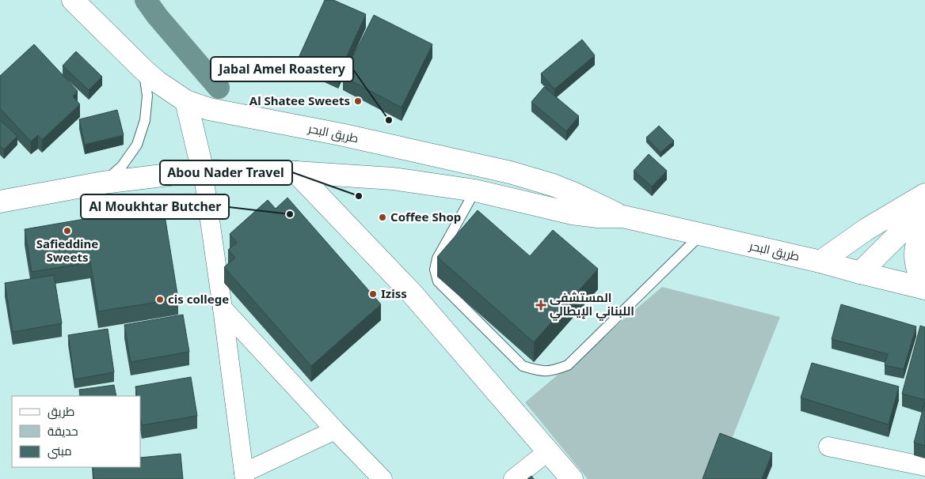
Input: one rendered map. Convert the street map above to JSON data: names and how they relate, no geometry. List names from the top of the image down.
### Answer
{
  "streets": {
    "main road": ["طريق البحر"]
  },
  "places": {
    "other": [
      "Al Shatee Sweets",
      "Jabal Amel Roastery",
      "Abou Nader Travel",
      "Al Moukhtar Butcher",
      "Coffee Shop",
      "Safieddine Sweets",
      "Iziss",
      "cis college"
    ],
    "health": ["المستشفى اللبناني الإيطالي"]
  },
  "legend": ["طريق", "حديقة", "مبنى"]
}
